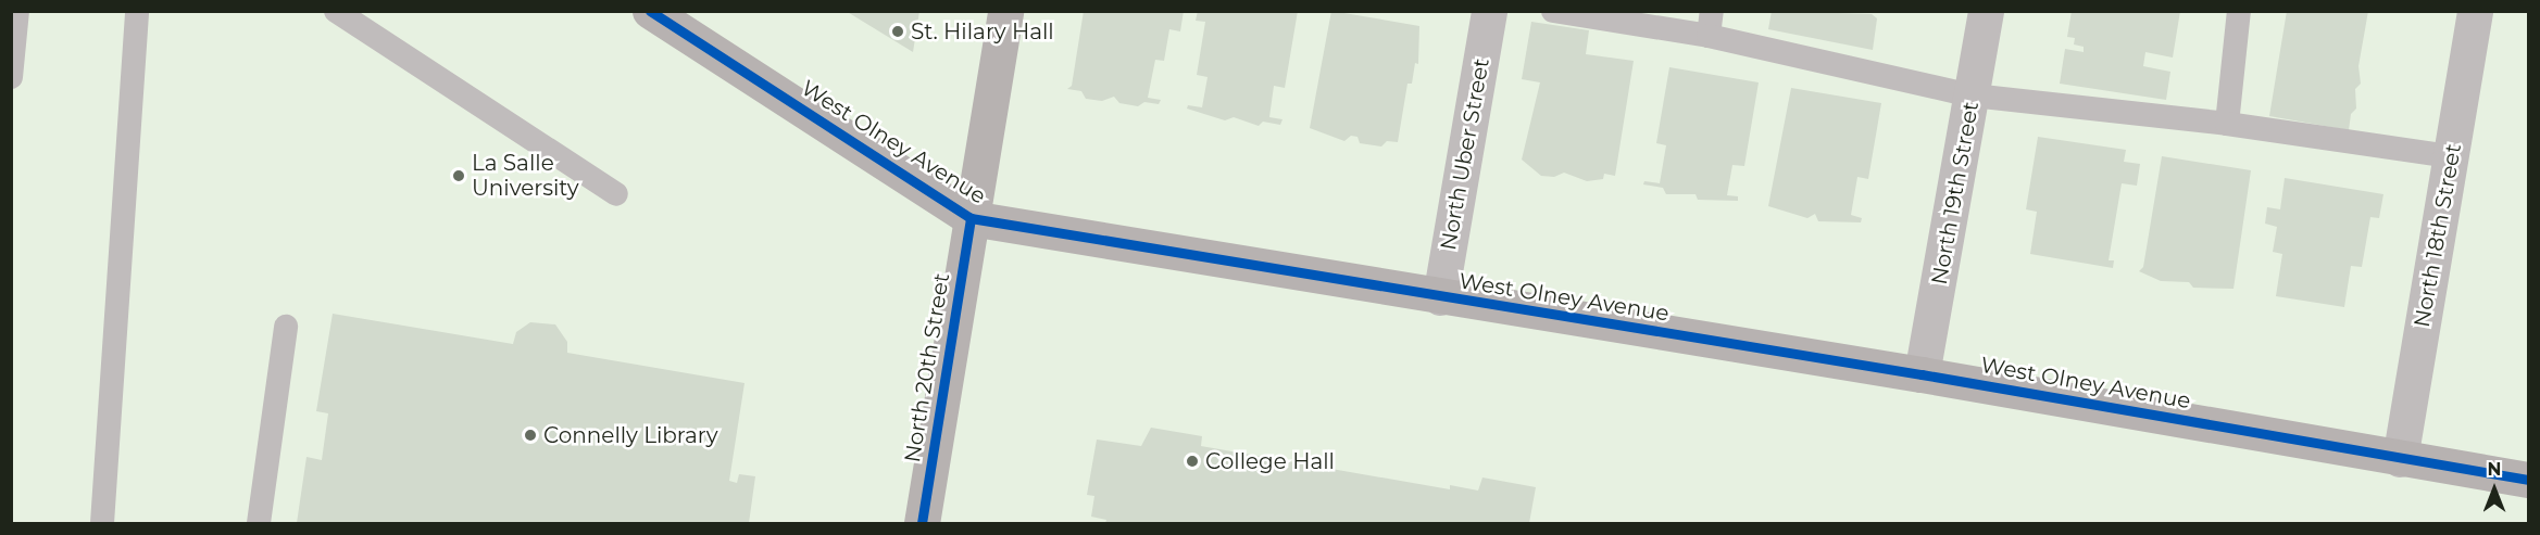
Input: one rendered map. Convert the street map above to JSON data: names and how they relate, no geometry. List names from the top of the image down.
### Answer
{
  "streets": {
    "street": [
      "West Olney Avenue",
      "North Uber Street",
      "North 19th Street",
      "North 18th Street",
      "North 20th Street"
    ]
  },
  "crossings": [
    ["West Olney Avenue", "North Uber Street"],
    ["West Olney Avenue", "North 19th Street"],
    ["West Olney Avenue", "North 18th Street"],
    ["West Olney Avenue", "North 20th Street"]
  ],
  "places": [
    "St. Hilary Hall",
    "La Salle University",
    "Connelly Library",
    "College Hall"
  ],
  "north": "top"
}
